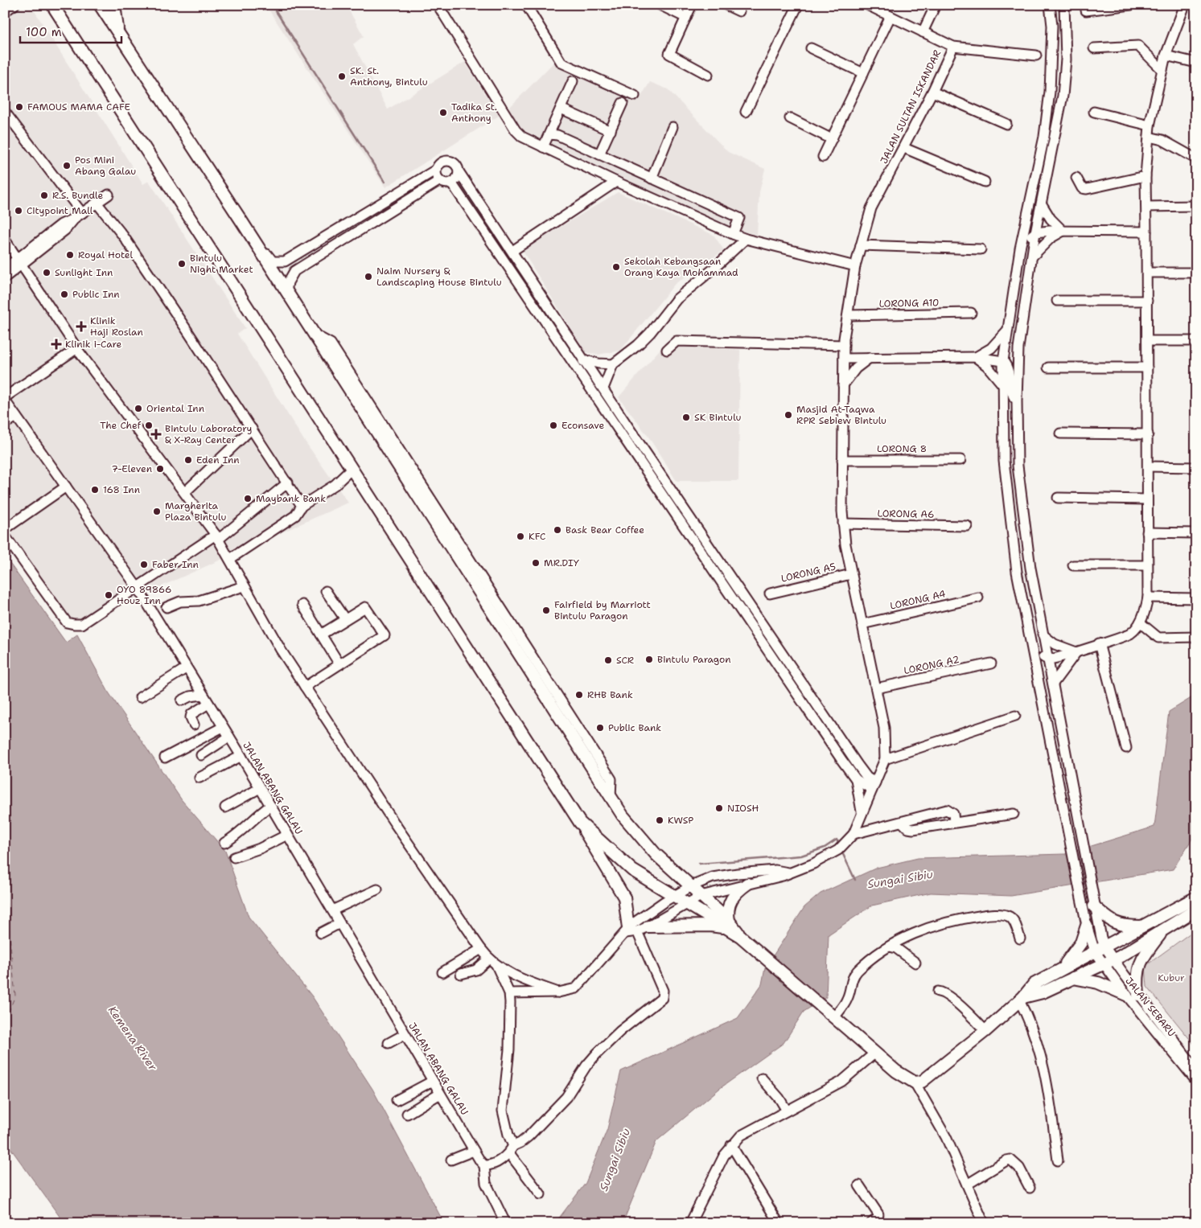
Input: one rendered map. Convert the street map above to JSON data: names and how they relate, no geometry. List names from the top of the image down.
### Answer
{
  "streets": {
    "street": [
      "JALAN SULTAN ISKANDAR",
      "LORONG A10",
      "LORONG 8",
      "LORONG A6",
      "LORONG A5",
      "LORONG A4",
      "LORONG A2",
      "JALAN ABANG GALAU",
      "JALAN SEBARU"
    ]
  },
  "crossings": [
    ["JALAN SULTAN ISKANDAR", "LORONG A10"],
    ["JALAN SULTAN ISKANDAR", "LORONG 8"],
    ["JALAN SULTAN ISKANDAR", "LORONG A6"],
    ["JALAN SULTAN ISKANDAR", "LORONG A5"],
    ["JALAN SULTAN ISKANDAR", "LORONG A4"],
    ["JALAN SULTAN ISKANDAR", "LORONG A2"]
  ],
  "water": ["Sungai Sibiu", "Kemena River"],
  "parks": ["Kubur"],
  "places": {
    "other": [
      "SK. St. Anthony, Bintulu",
      "FAMOUS MAMA CAFE",
      "Tadika St. Anthony",
      "Pos Mini Abang Galau",
      "R.S. Bundle",
      "Citypoint Mall",
      "Royal Hotel",
      "Bintulu Night Market",
      "Sekolah Kebangsaan Orang Kaya Mohammad",
      "Sunlight Inn",
      "Naim Nursery & Landscaping House Bintulu",
      "Public Inn",
      "Oriental Inn",
      "Masjid At-Taqwa RPR Sebiew Bintulu",
      "SK Bintulu",
      "The Chef",
      "Econsave",
      "Eden Inn",
      "7-Eleven",
      "168 Inn",
      "Maybank Bank",
      "Margherita Plaza Bintulu",
      "Bask Bear Coffee",
      "KFC",
      "MR.DIY",
      "Faber Inn",
      "OYO 89866 Houz Inn",
      "Fairfield by Marriott Bintulu Paragon",
      "Bintulu Paragon",
      "SCR",
      "RHB Bank",
      "Public Bank",
      "NIOSH",
      "KWSP"
    ],
    "health": ["Klinik Haji Roslan", "Klinik i-Care", "Bintulu Laboratory & X-Ray Center"]
  },
  "scale_bar": "100 m"
}
